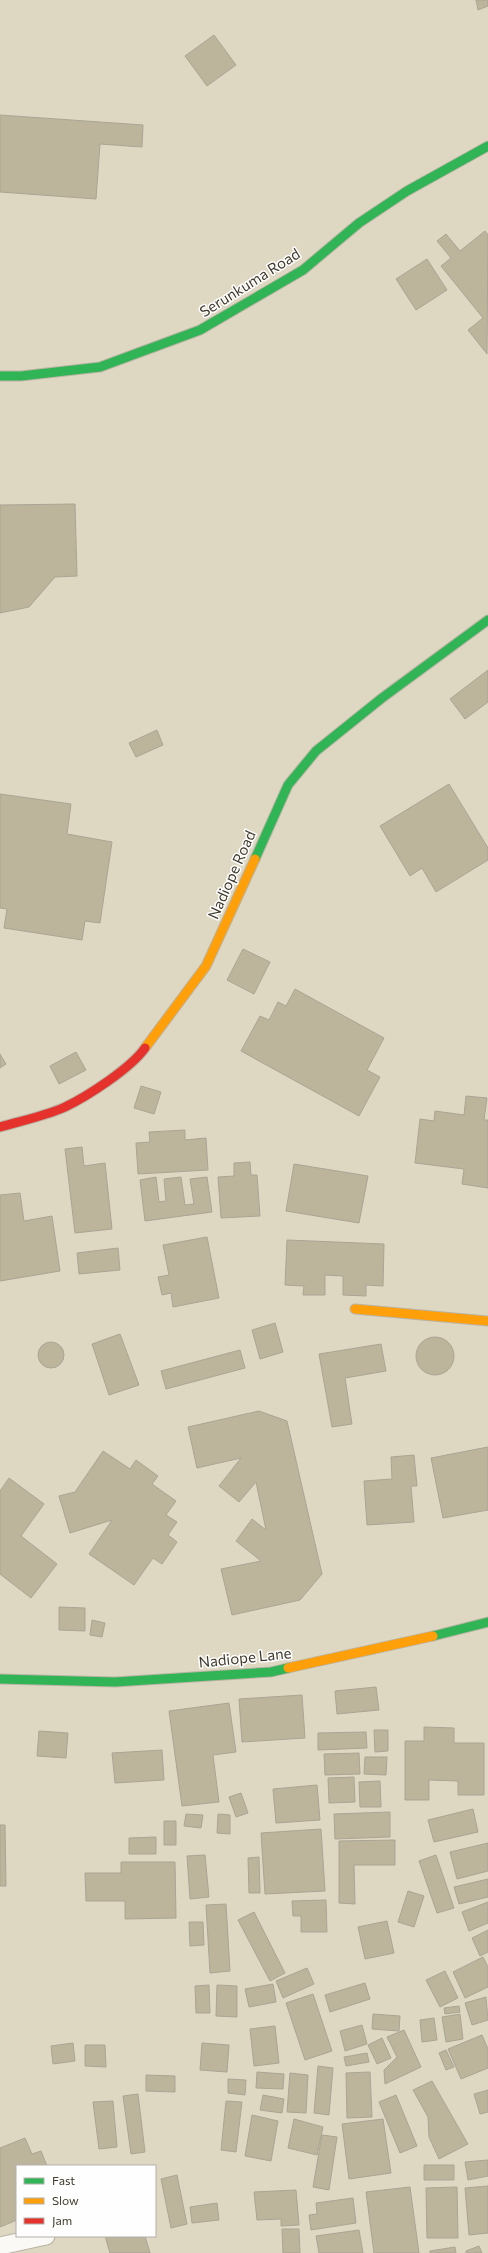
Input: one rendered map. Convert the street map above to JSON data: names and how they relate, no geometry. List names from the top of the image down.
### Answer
{
  "streets": {
    "street": ["Serunkuma Road", "Nadiope Road", "Nadiope Lane"]
  },
  "legend": ["Fast", "Slow", "Jam"]
}
